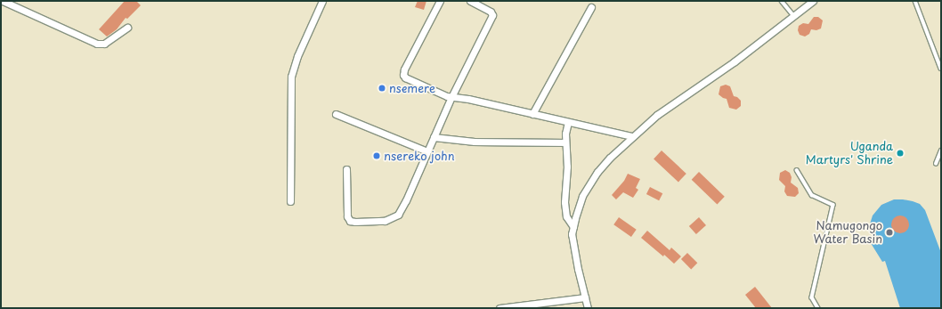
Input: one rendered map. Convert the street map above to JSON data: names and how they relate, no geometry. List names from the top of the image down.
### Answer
{
  "places": [
    "nsemere",
    "Uganda Martyrs' Shrine",
    "nsereko john",
    "Namugongo Water Basin"
  ]
}
